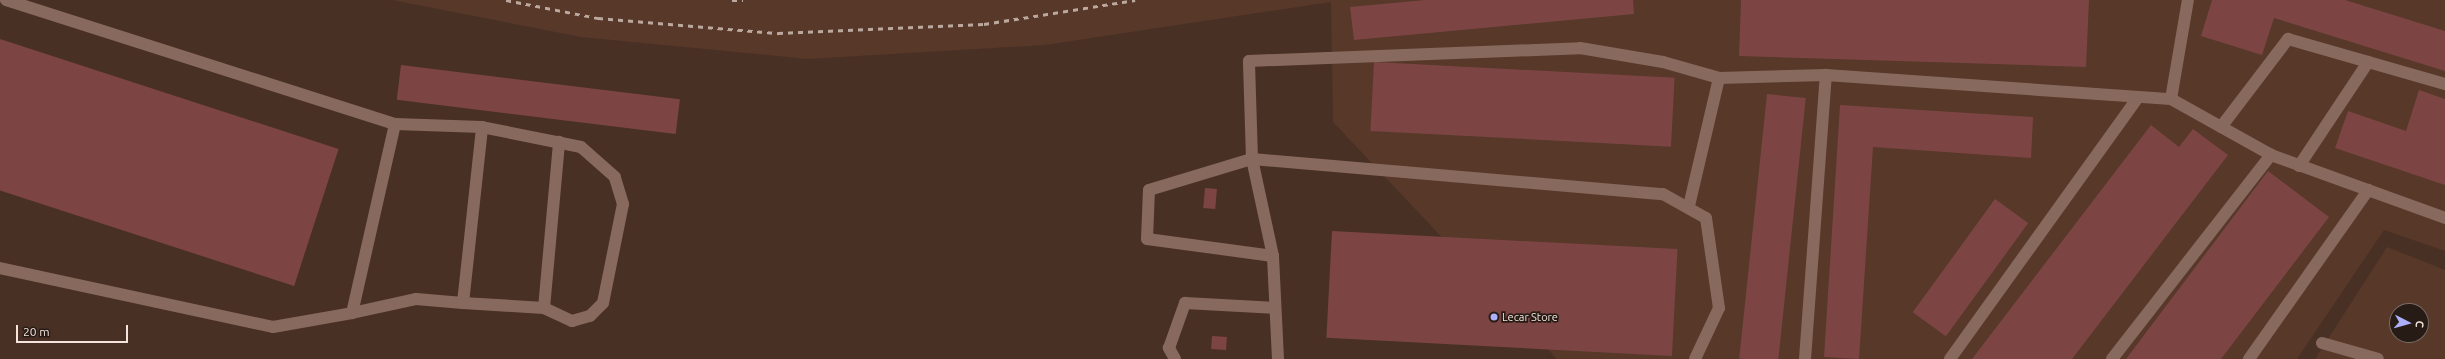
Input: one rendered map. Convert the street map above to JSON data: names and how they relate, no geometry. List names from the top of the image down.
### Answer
{
  "places": ["Lecar Store"],
  "scale_bar": "20 m",
  "north": "right"
}
